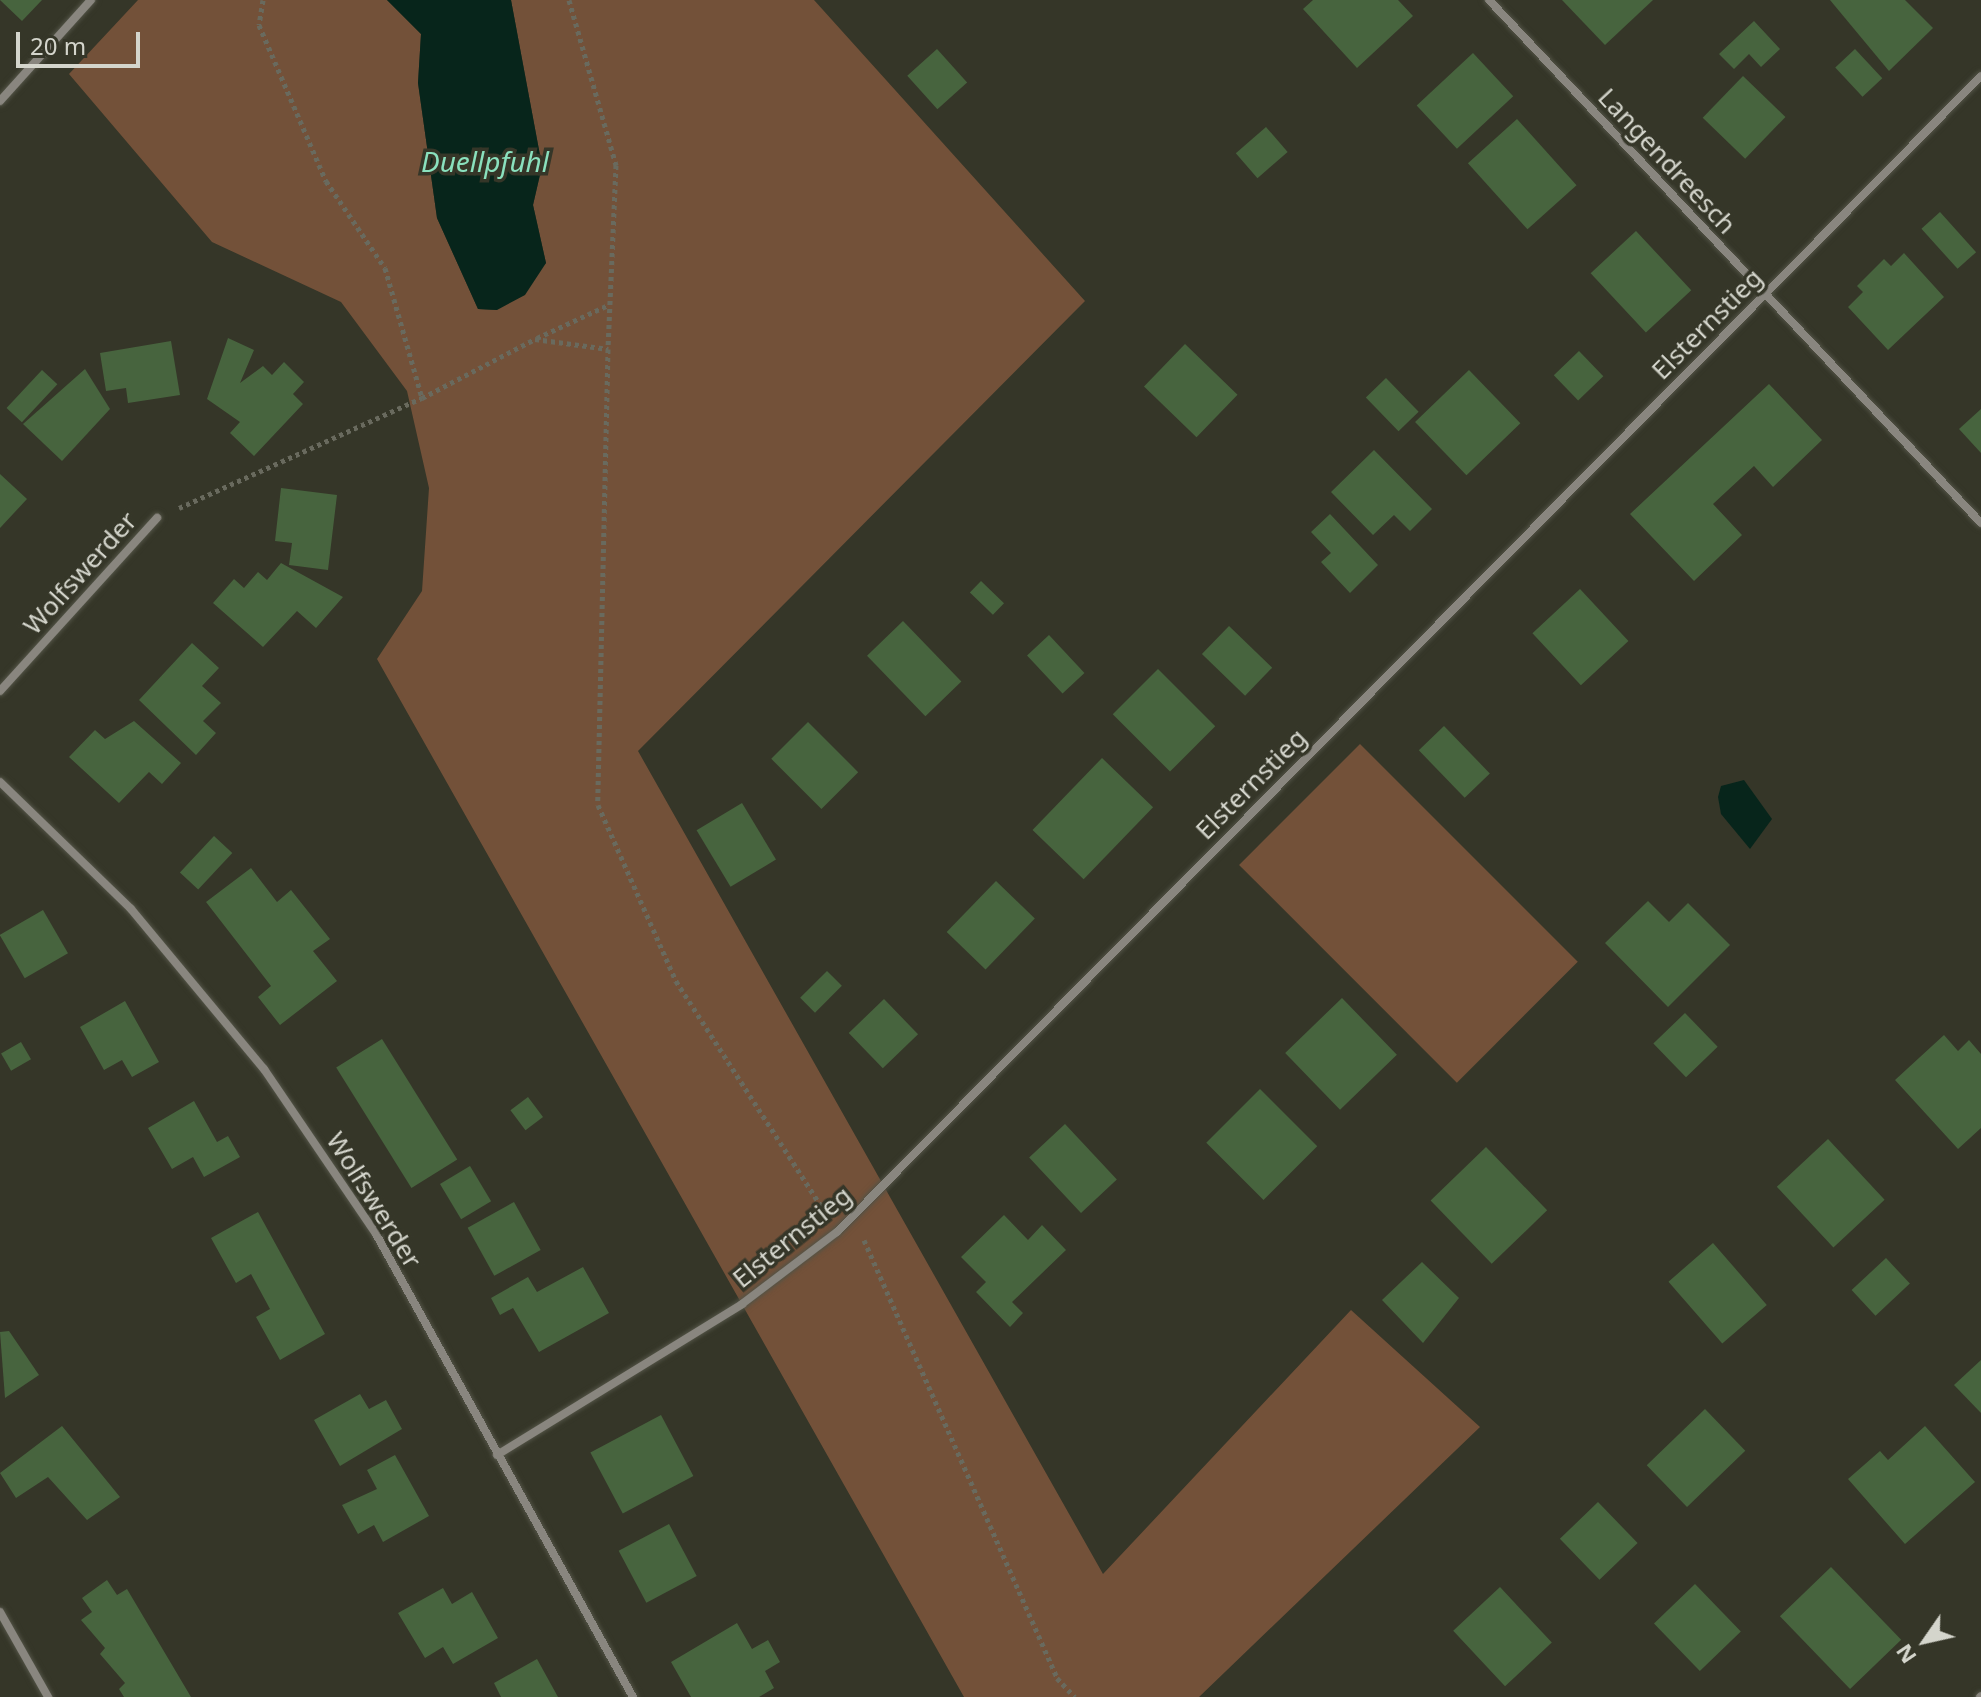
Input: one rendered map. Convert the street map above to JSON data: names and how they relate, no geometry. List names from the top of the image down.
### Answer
{
  "streets": {
    "street": ["Langendreesch", "Elsternstieg", "Wolfswerder"]
  },
  "crossings": [
    ["Langendreesch", "Elsternstieg"],
    ["Elsternstieg", "Wolfswerder"]
  ],
  "water": ["Duellpfuhl"],
  "scale_bar": "20 m",
  "north": "bottom left"
}
